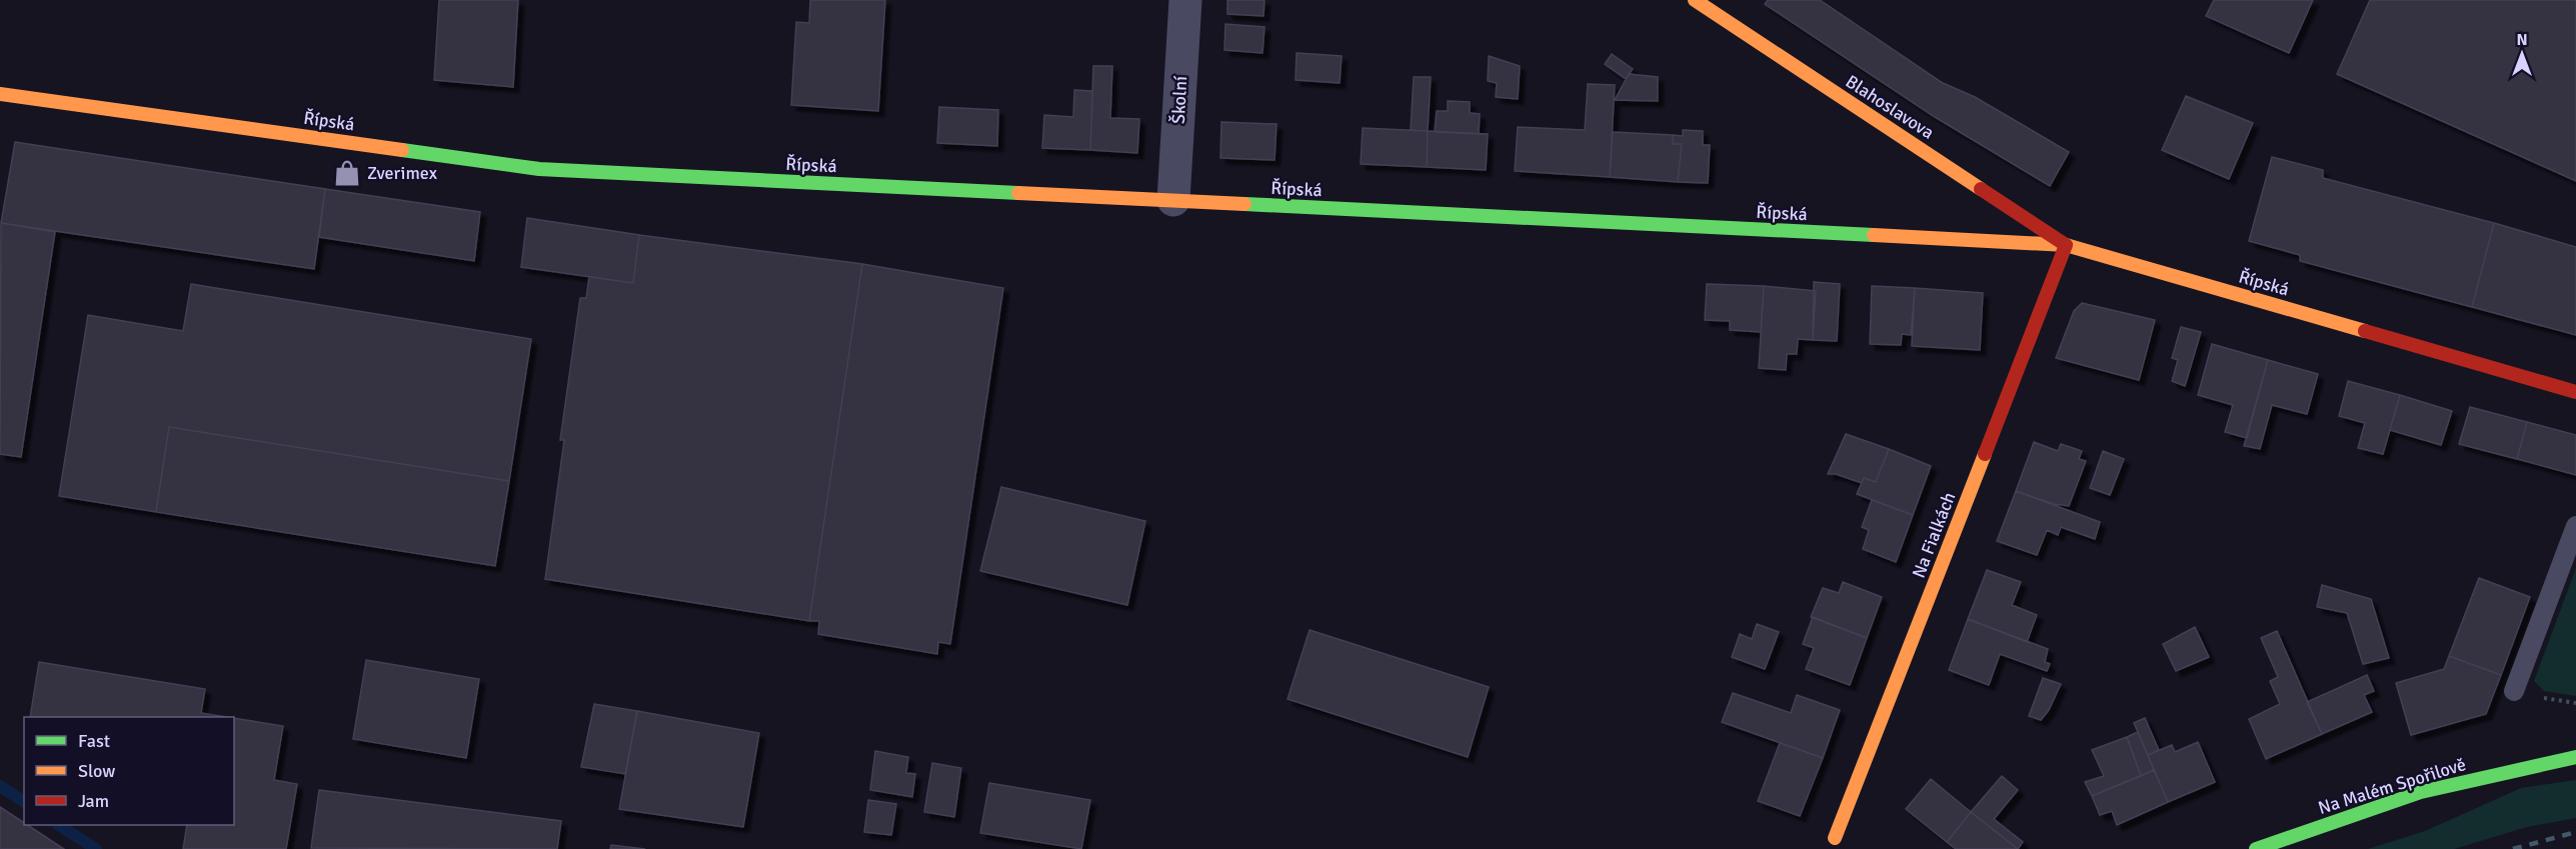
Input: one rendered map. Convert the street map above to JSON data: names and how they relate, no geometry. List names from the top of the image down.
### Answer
{
  "streets": {
    "street": [
      "Školní",
      "Blahoslavova",
      "Řípská",
      "Na Fialkách",
      "Na Malém Spořilově"
    ]
  },
  "crossings": [
    ["Školní", "Řípská"],
    ["Blahoslavova", "Řípská"],
    ["Blahoslavova", "Na Fialkách"],
    ["Řípská", "Na Fialkách"]
  ],
  "places": {
    "shop": ["Zverimex"]
  },
  "legend": ["Fast", "Slow", "Jam"],
  "north": "top"
}
